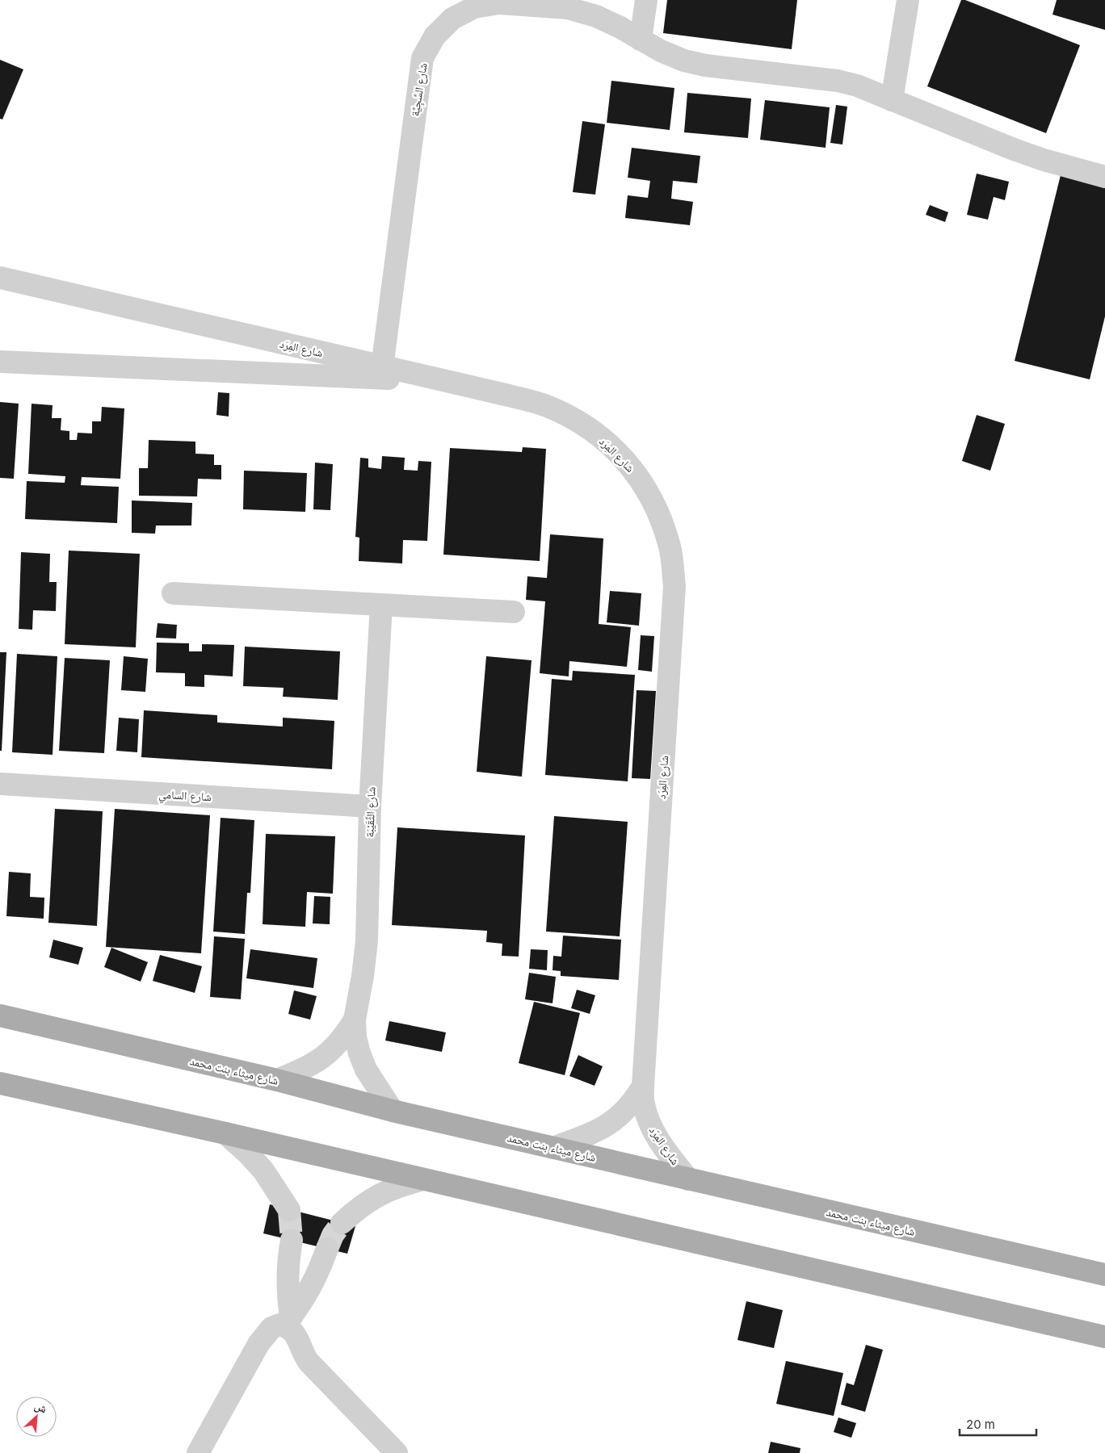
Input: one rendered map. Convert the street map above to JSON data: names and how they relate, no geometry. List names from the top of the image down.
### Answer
{
  "streets": {
    "main road": ["شارع ميثاء بنت محمد"],
    "street": [
      "شارع السَّجِيَّة",
      "شارع المِرَد",
      "شارع السامي",
      "شارع الثِّقَيْبَة"
    ]
  },
  "crossings": [
    ["شارع السَّجِيَّة", "شارع المِرَد"],
    ["شارع المِرَد", "شارع ميثاء بنت محمد"],
    ["شارع السامي", "شارع الثِّقَيْبَة"],
    ["شارع الثِّقَيْبَة", "شارع ميثاء بنت محمد"]
  ],
  "scale_bar": "20 m",
  "north": "top right"
}
